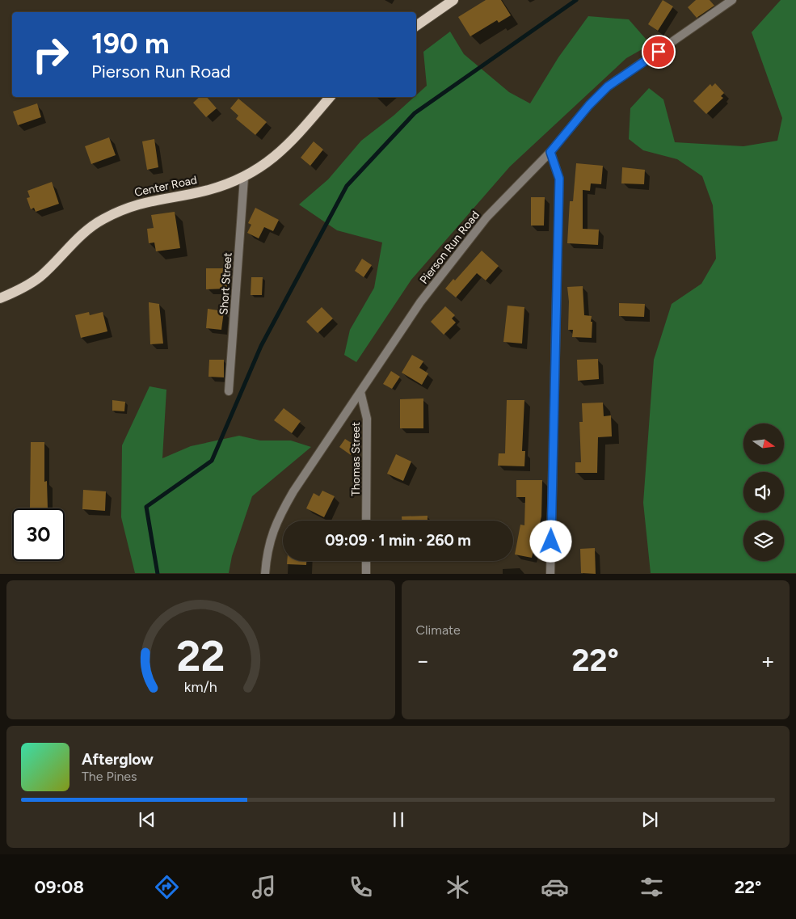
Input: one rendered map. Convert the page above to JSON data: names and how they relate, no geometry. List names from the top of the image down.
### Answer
{
  "streets": {
    "main road": ["Center Road"],
    "street": ["Pierson Run Road", "Short Street", "Thomas Street"]
  },
  "crossings": [
    ["Center Road", "Short Street"],
    ["Pierson Run Road", "Thomas Street"]
  ],
  "north": "right",
  "page": {
    "turn": ["190 m", "Pierson Run Road"],
    "limit": "30",
    "trip": "09:09 · 1 min · 260 m",
    "tile": "Climate",
    "heat": ["−", "22°", "+"],
    "song": ["Afterglow", "The Pines"],
    "tabs": ["09:08", "22°"],
    "gauge": ["22", "km/h"]
  }
}
